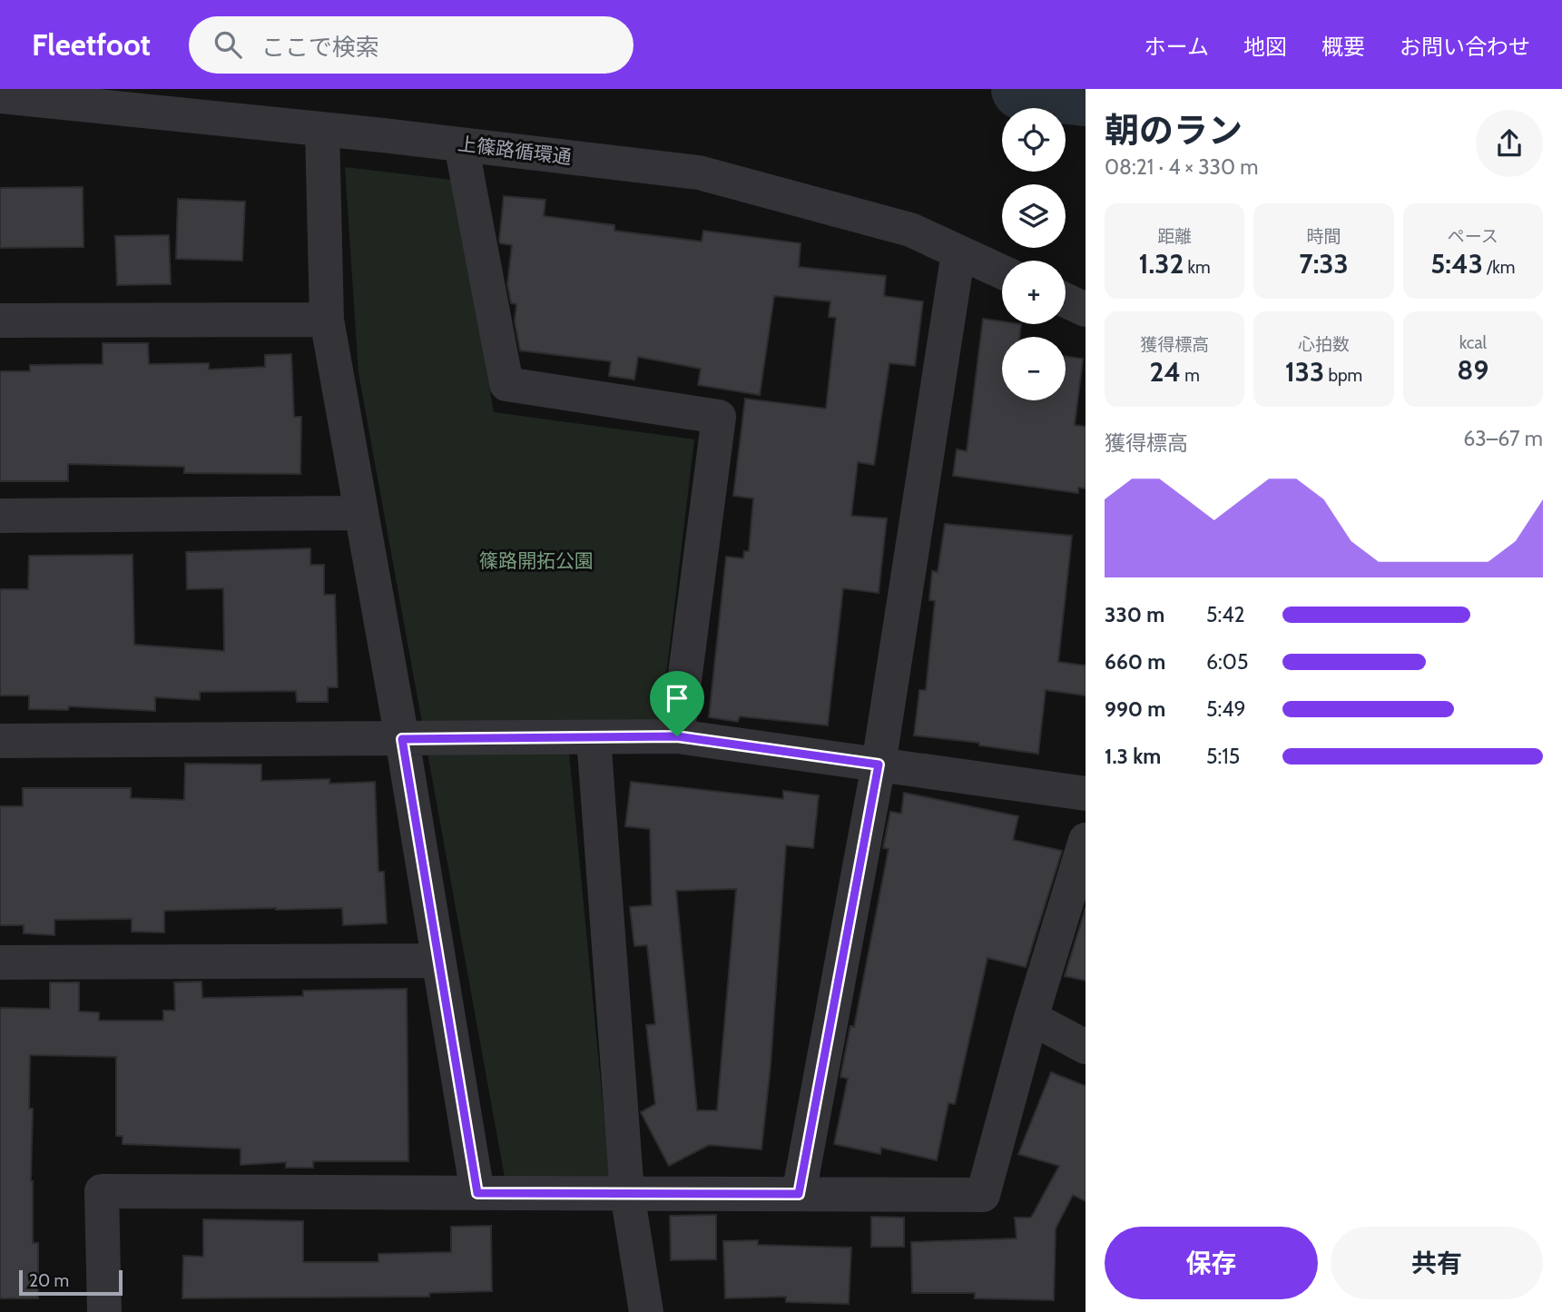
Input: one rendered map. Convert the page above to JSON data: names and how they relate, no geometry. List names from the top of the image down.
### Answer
{
  "streets": {
    "street": ["上篠路循環通"]
  },
  "parks": ["篠路開拓公園"],
  "scale_bar": "20 m",
  "page": {
    "header": "Fleetfoot",
    "search": "ここで検索",
    "nav": [
      "ホーム",
      "地図",
      "概要",
      "お問い合わせ"
    ],
    "heading": ["朝のラン", "08:21 · 4 × 330 m"],
    "map_buttons": ["+", "−"],
    "stats": [
      ["距離", "1.32 km"],
      ["時間", "7:33"],
      ["ペース", "5:43 /km"],
      ["獲得標高", "24 m"],
      ["心拍数", "133 bpm"],
      ["kcal", "89"]
    ],
    "chart": ["獲得標高", "63–67 m"],
    "list": [
      {
        "name": "330 m",
        "note": "5:42"
      },
      {
        "name": "660 m",
        "note": "6:05"
      },
      {
        "name": "990 m",
        "note": "5:49"
      },
      {
        "name": "1.3 km",
        "note": "5:15"
      }
    ],
    "buttons": ["保存", "共有"],
    "scale": "20 m"
  }
}
